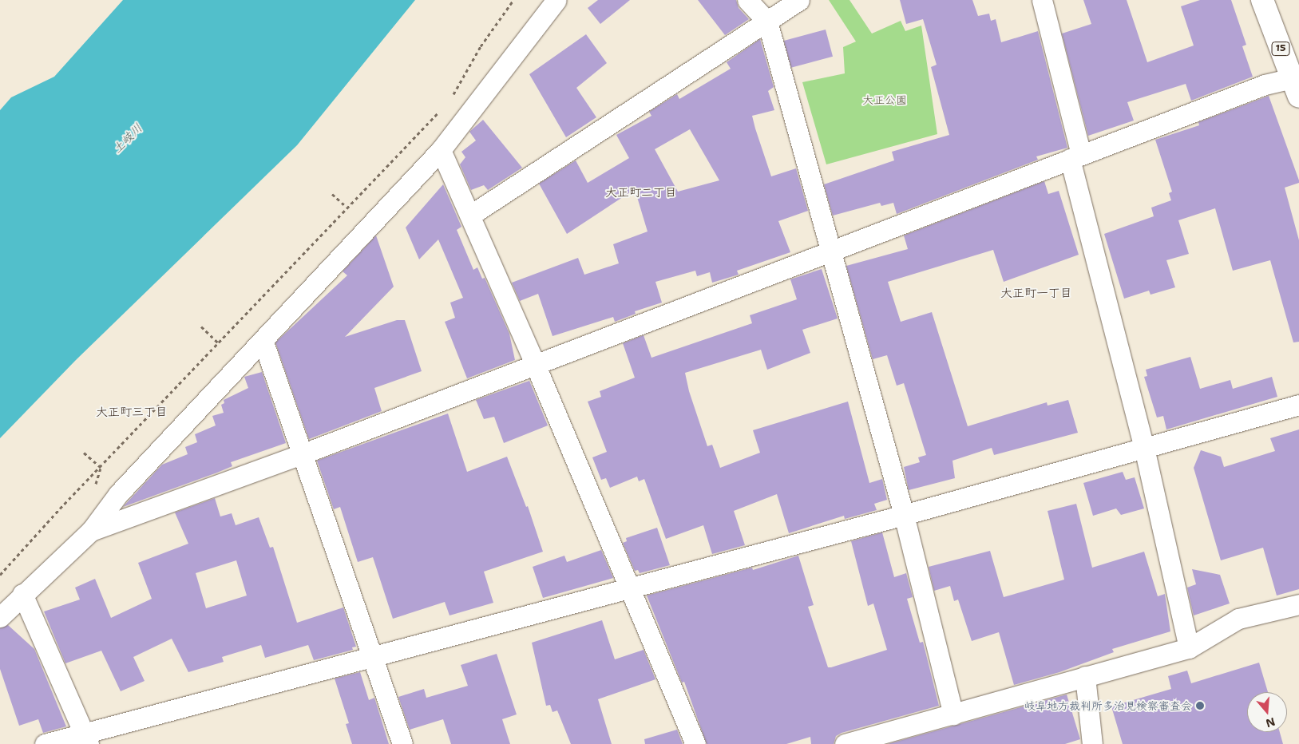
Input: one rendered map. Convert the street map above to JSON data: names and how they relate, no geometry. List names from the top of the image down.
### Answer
{
  "streets": {
    "main road": ["15"]
  },
  "districts": ["大正町二丁目", "大正町一丁目", "大正町三丁目"],
  "water": ["土岐川"],
  "parks": ["大正公園"],
  "places": ["岐阜地方裁判所多治見検察審査会"],
  "north": "bottom"
}
